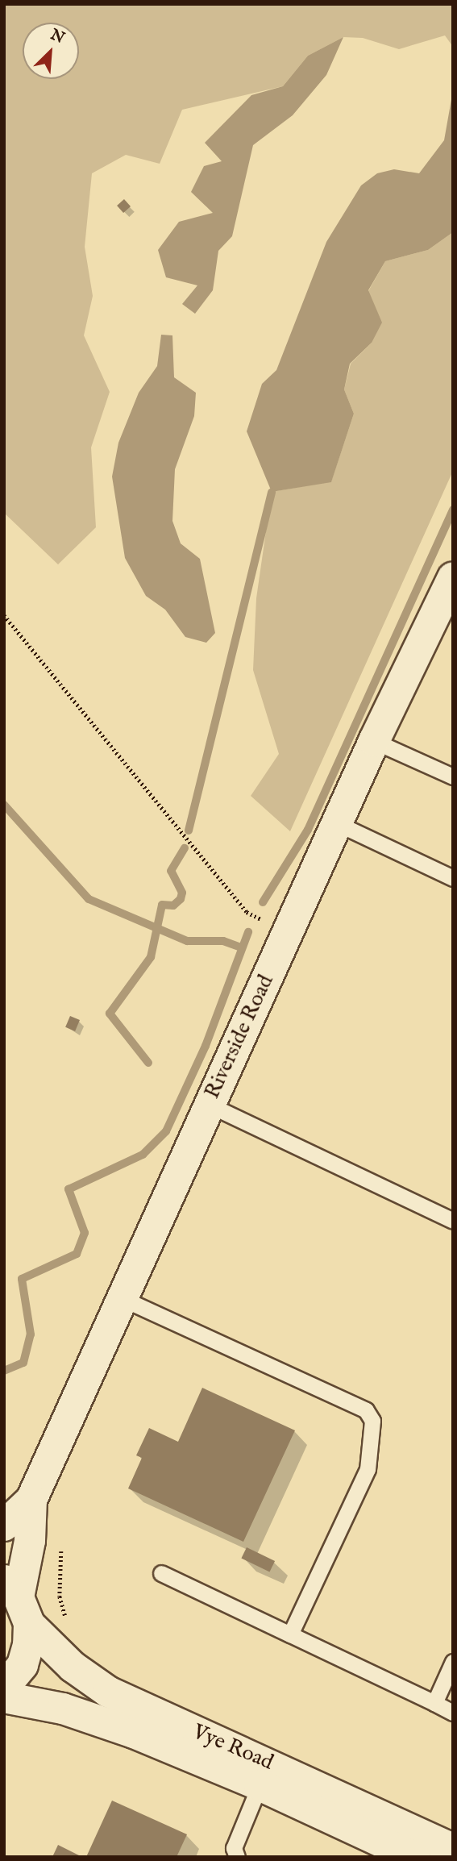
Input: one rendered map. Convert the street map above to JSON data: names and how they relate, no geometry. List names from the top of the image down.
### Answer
{
  "streets": {
    "street": ["Riverside Road", "Vye Road"]
  },
  "north": "top right"
}
